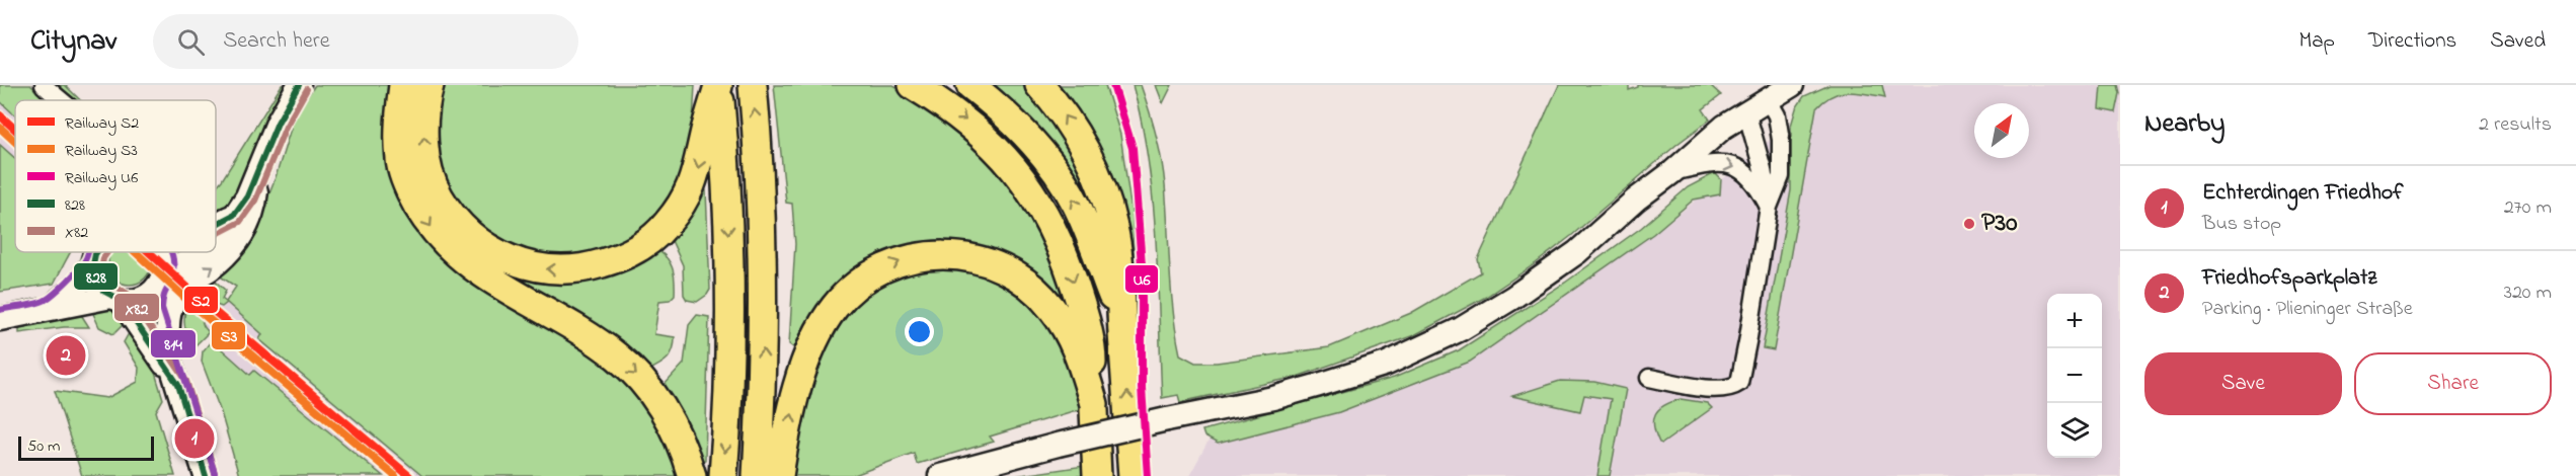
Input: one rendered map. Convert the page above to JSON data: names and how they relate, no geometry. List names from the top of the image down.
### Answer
{
  "places": ["P30"],
  "lines": [
    "rail line U6",
    "transit line 828",
    "transit line X82",
    "rail line S2",
    "rail line S3",
    "transit line 814"
  ],
  "legend": [
    "Railway S2",
    "Railway S3",
    "Railway U6",
    "828",
    "X82"
  ],
  "scale_bar": "50 m",
  "north": "top right",
  "page": {
    "header": "Citynav",
    "search": "Search here",
    "nav": ["Map", "Directions", "Saved"],
    "heading": ["Nearby", "2 results"],
    "list": [
      {
        "mark": "1",
        "name": "Echterdingen Friedhof",
        "note": "Bus stop",
        "value": "270 m"
      },
      {
        "mark": "2",
        "name": "Friedhofsparkplatz",
        "note": "Parking · Plieninger Straße",
        "value": "320 m"
      }
    ],
    "map_buttons": ["+", "−"],
    "pins": ["2", "1"],
    "buttons": ["Save", "Share"],
    "scale": "50 m"
  }
}
